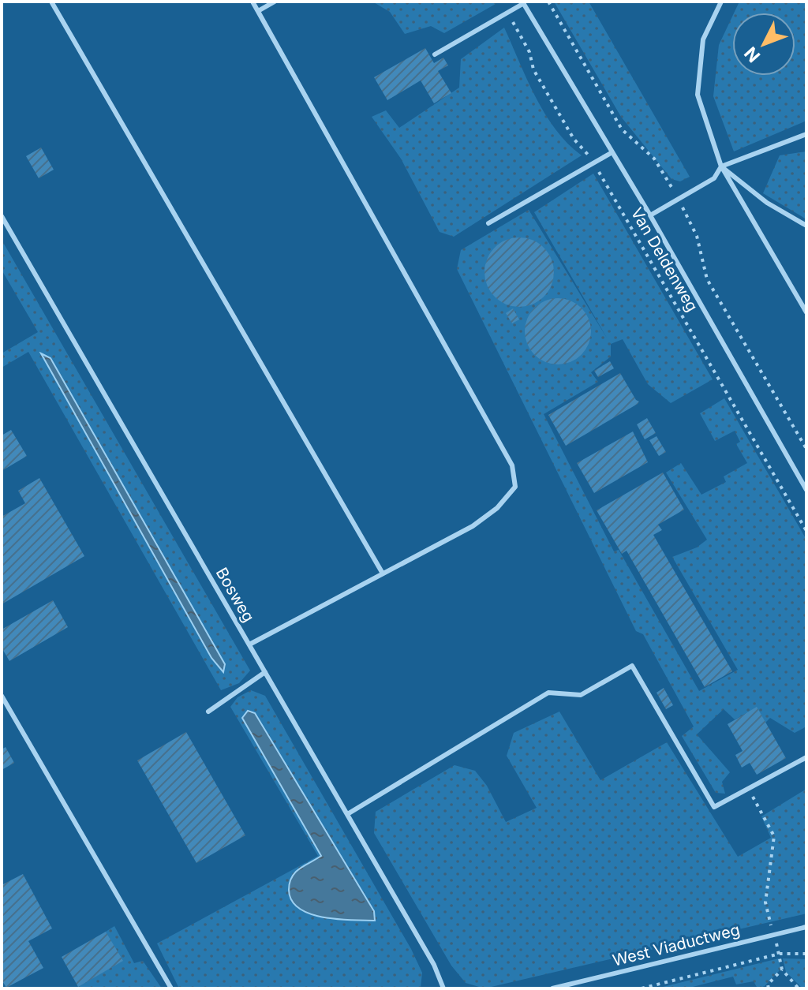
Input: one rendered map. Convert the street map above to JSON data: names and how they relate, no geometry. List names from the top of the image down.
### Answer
{
  "streets": {
    "lane": ["Van Deldenweg", "Bosweg", "West Viaductweg"]
  },
  "north": "bottom left"
}
